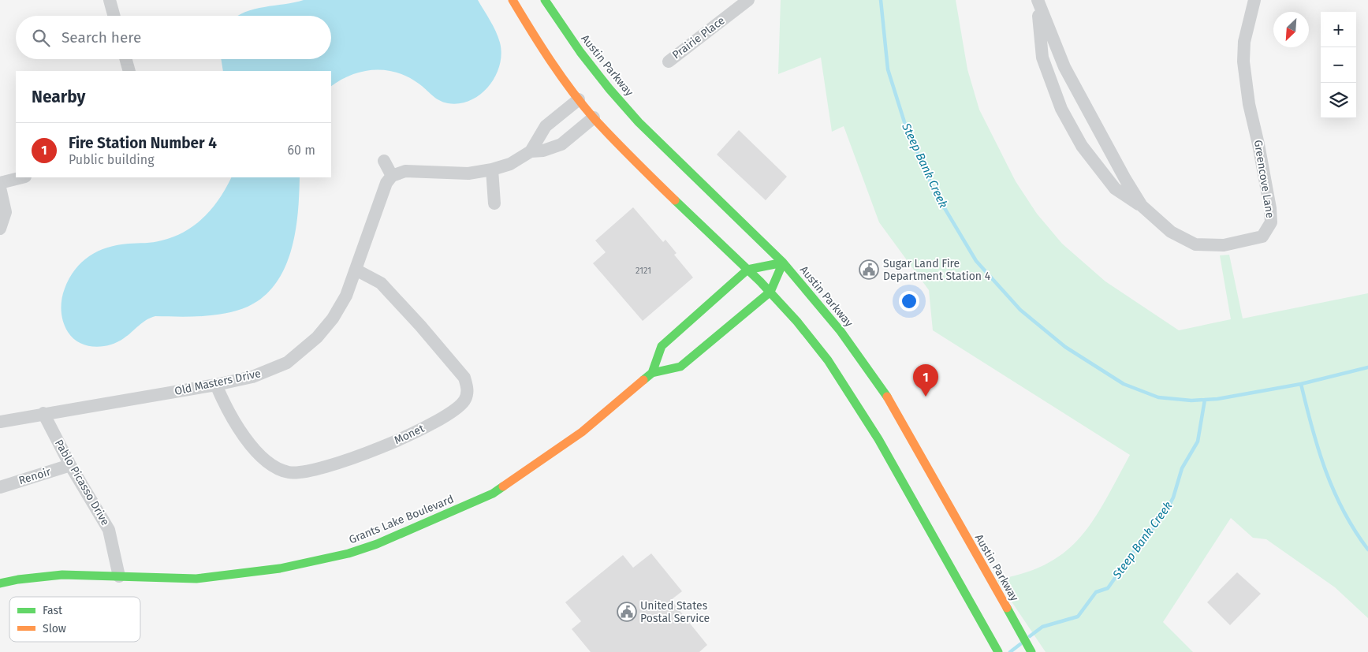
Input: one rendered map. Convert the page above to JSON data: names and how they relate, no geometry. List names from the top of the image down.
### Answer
{
  "streets": {
    "main road": ["Austin Parkway", "Grants Lake Boulevard"],
    "street": [
      "Prairie Place",
      "Greencove Lane",
      "Old Masters Drive",
      "Monet",
      "Renoir",
      "Pablo Picasso Drive"
    ]
  },
  "crossings": [
    ["Austin Parkway", "Grants Lake Boulevard"],
    ["Old Masters Drive", "Monet"],
    ["Old Masters Drive", "Pablo Picasso Drive"],
    ["Renoir", "Pablo Picasso Drive"],
    ["Pablo Picasso Drive", "Grants Lake Boulevard"]
  ],
  "water": ["Steep Bank Creek"],
  "places": {
    "public building": ["Sugar Land Fire Department Station 4", "United States Postal Service"]
  },
  "house_numbers": ["2121"],
  "legend": ["Fast", "Slow"],
  "north": "bottom left",
  "page": {
    "map_buttons": ["+", "−"],
    "search": "Search here",
    "heading": "Nearby",
    "list": [
      {
        "mark": "1",
        "name": "Fire Station Number 4",
        "note": "Public building",
        "value": "60 m"
      }
    ],
    "pins": "1"
  }
}
